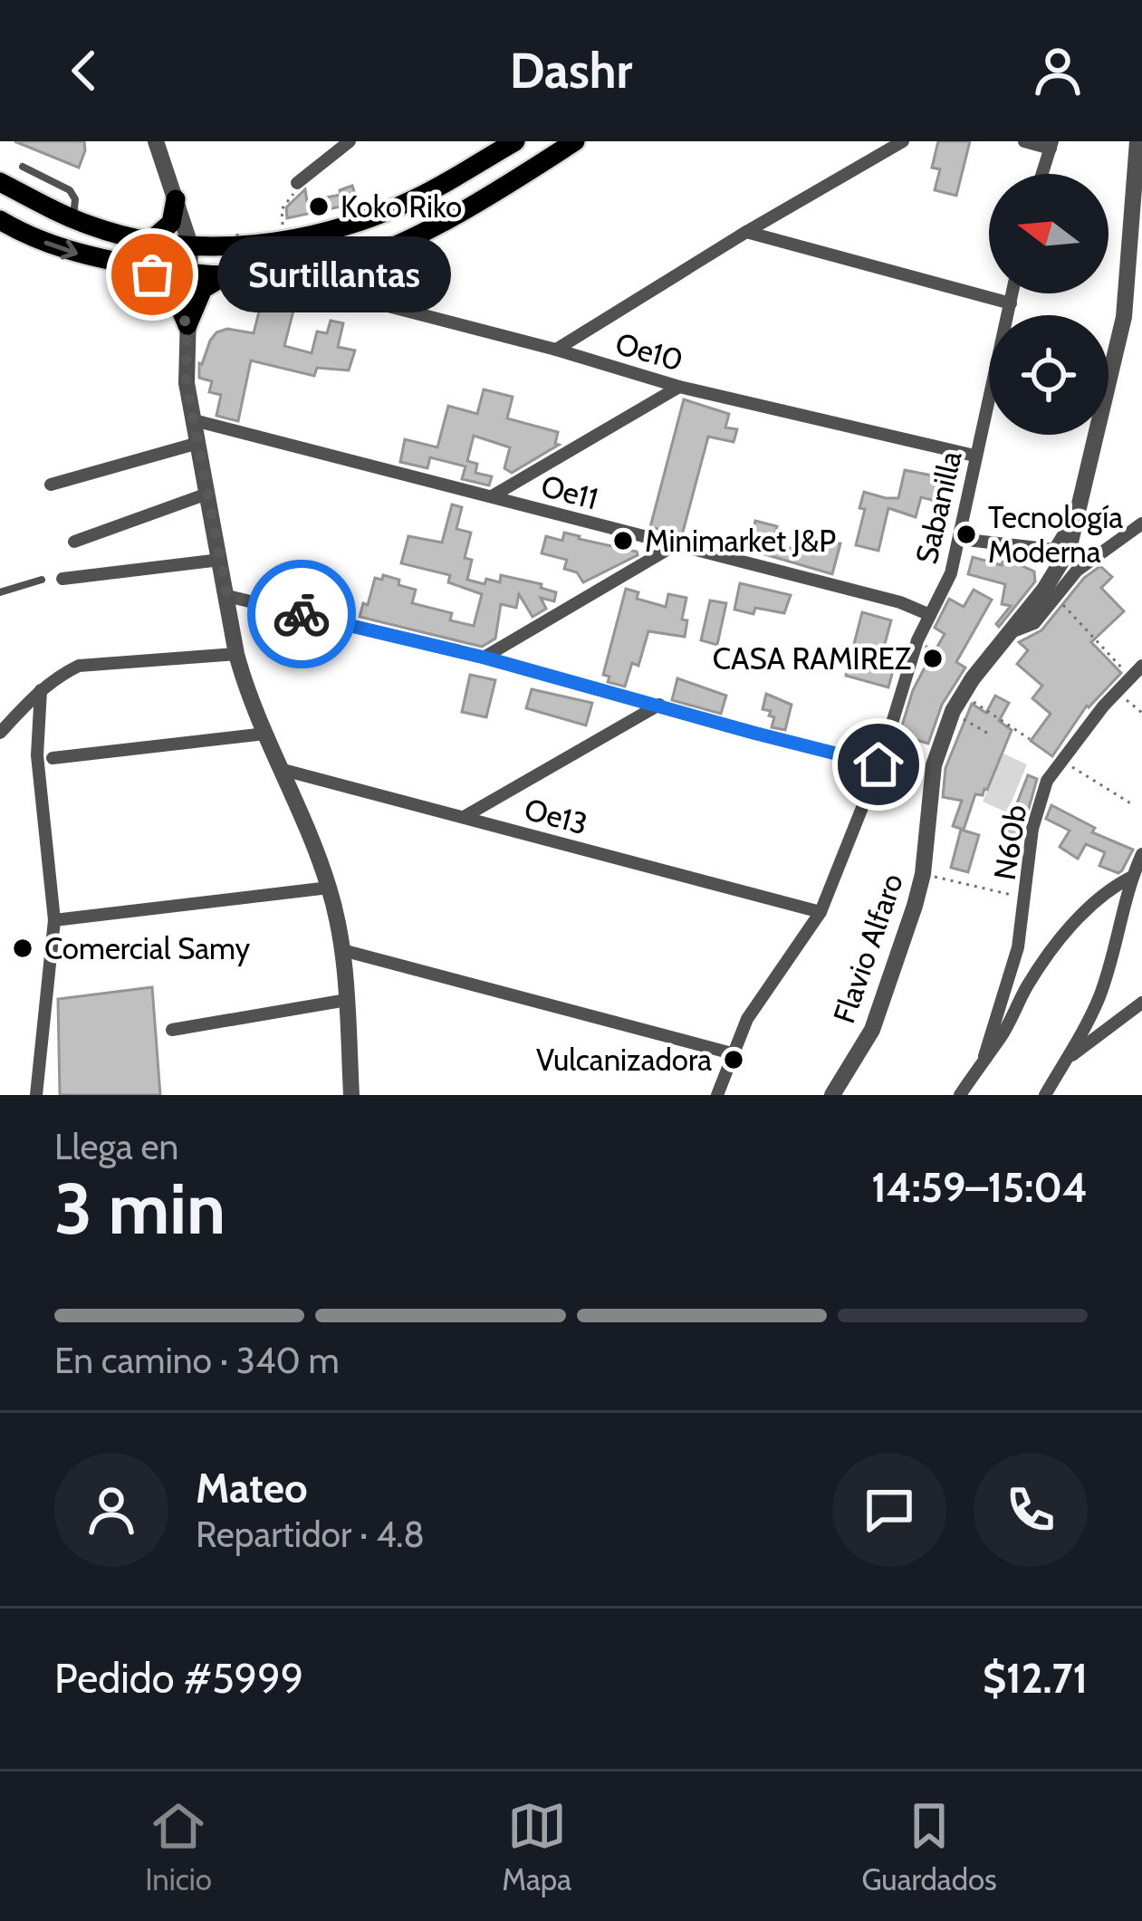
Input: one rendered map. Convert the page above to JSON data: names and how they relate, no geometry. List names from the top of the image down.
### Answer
{
  "streets": {
    "street": [
      "Oe10",
      "Oe11",
      "Sabanilla",
      "Oe13",
      "N60b",
      "Flavio Alfaro"
    ]
  },
  "crossings": [
    ["Oe10", "Sabanilla"],
    ["Oe11", "Sabanilla"],
    ["Sabanilla", "Oe13"]
  ],
  "places": [
    "Koko Riko",
    "Surtillantas",
    "Tecnología Moderna",
    "Minimarket J&P",
    "CASA RAMIREZ",
    "Comercial Samy",
    "Vulcanizadora"
  ],
  "north": "left",
  "page": {
    "header": "Dashr",
    "bubble": "Surtillantas",
    "heading": ["3 min", "Llega en", "14:59–15:04"],
    "panel": [
      "Mateo",
      "Repartidor · 4.8",
      "Pedido #5999",
      "$12.71"
    ],
    "bar": "En camino · 340 m",
    "tabs": ["Inicio", "Mapa", "Guardados"]
  }
}
